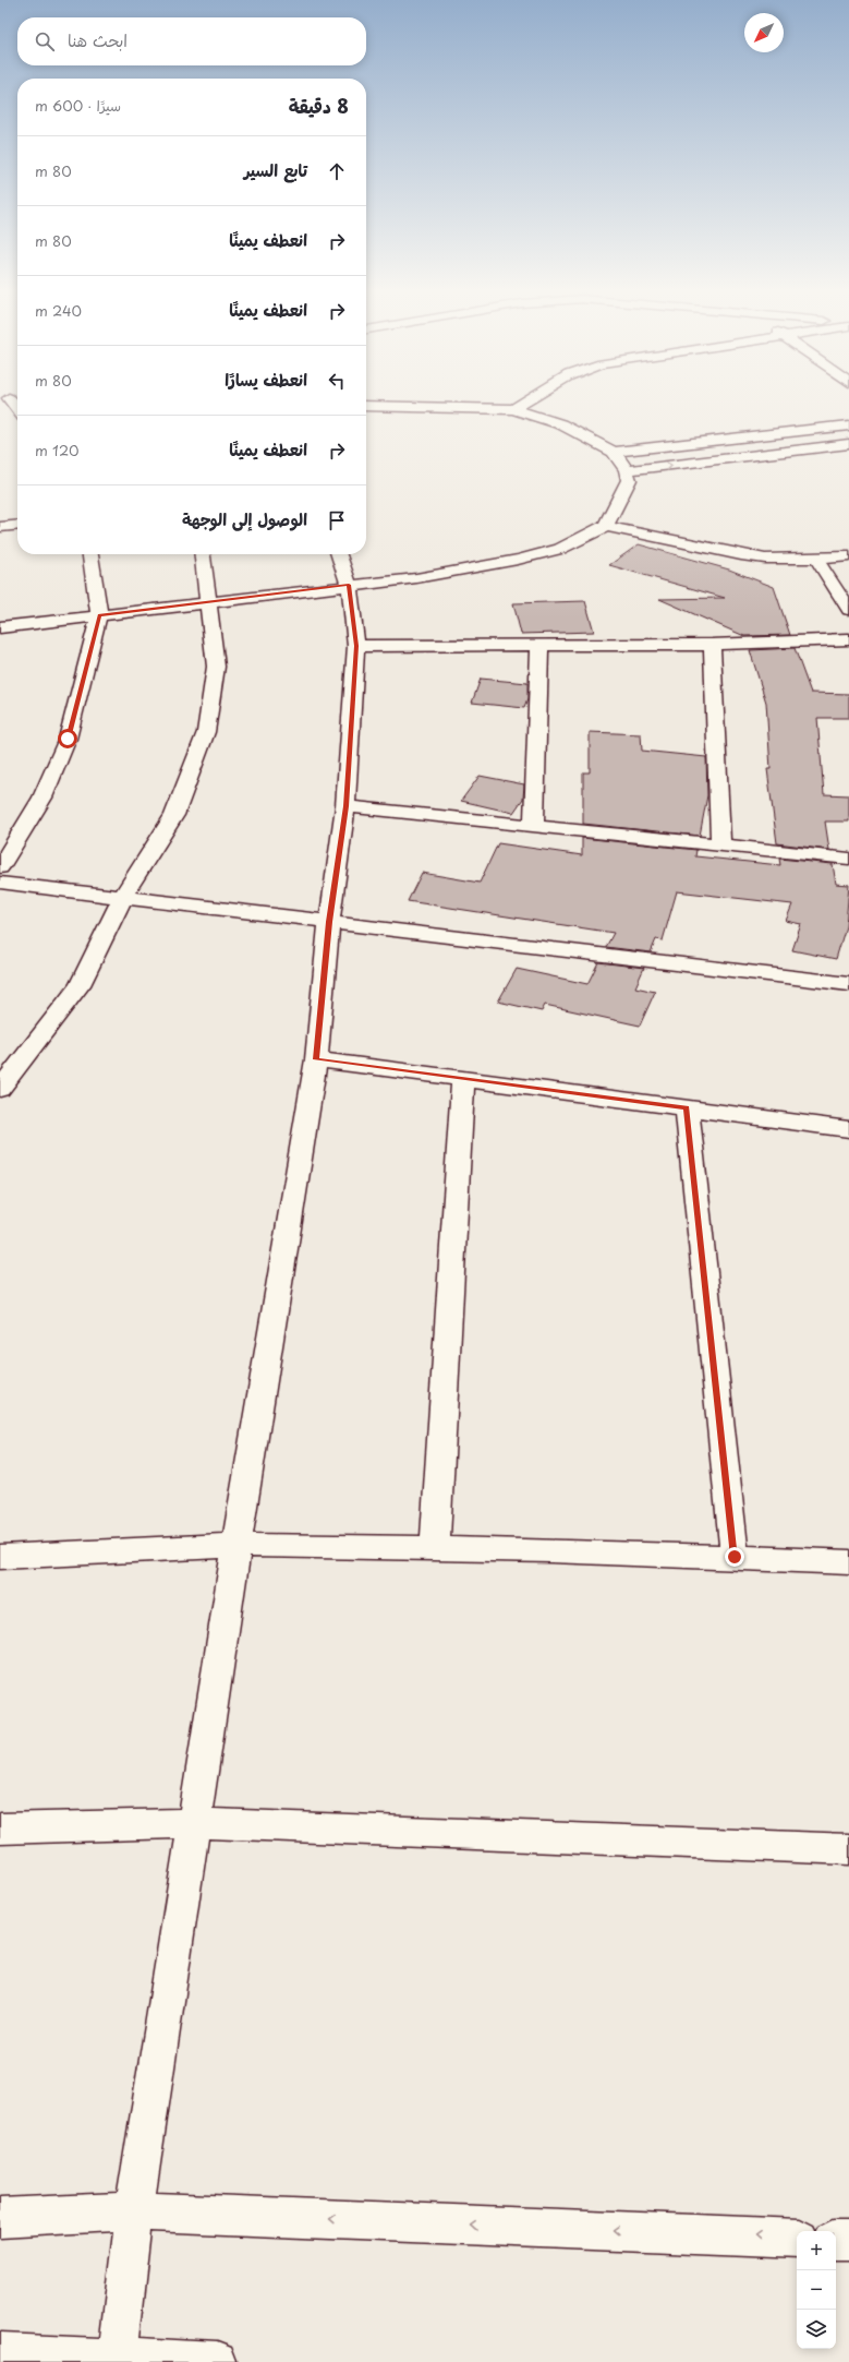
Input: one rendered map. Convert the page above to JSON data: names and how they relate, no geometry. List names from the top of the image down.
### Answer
{
  "north": "bottom left",
  "page": {
    "search": "ابحث هنا",
    "heading": ["8 دقيقة", "سيرًا · 600 m"],
    "list": [
      ["تابع السير", "80 m"],
      ["انعطف يمينًا", "80 m"],
      ["انعطف يمينًا", "240 m"],
      ["انعطف يسارًا", "80 m"],
      ["انعطف يمينًا", "120 m"],
      "الوصول إلى الوجهة"
    ],
    "map_buttons": ["+", "−"]
  }
}
